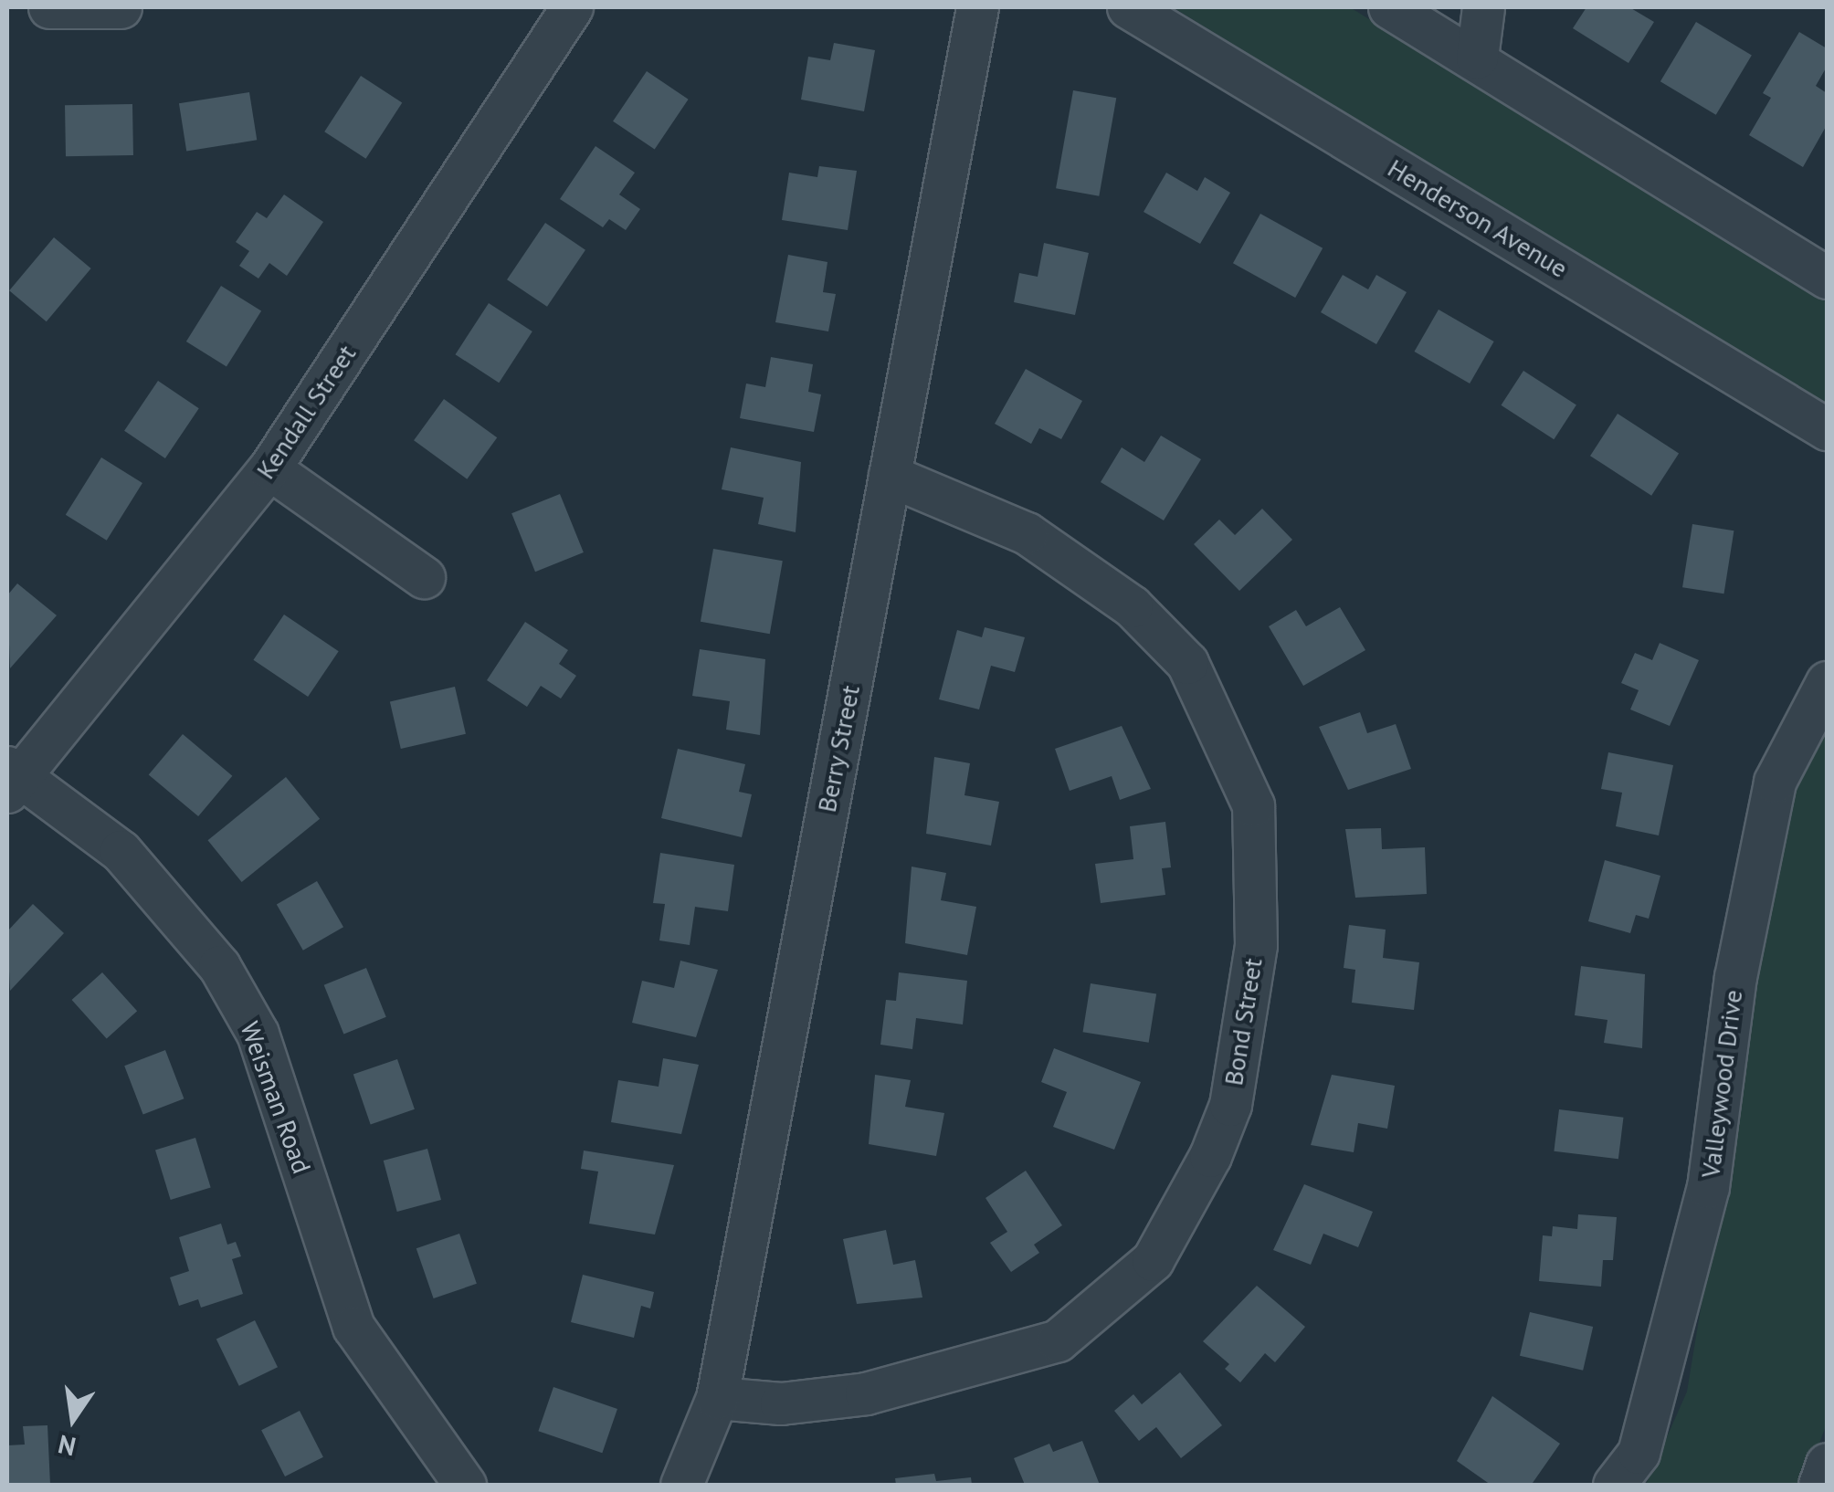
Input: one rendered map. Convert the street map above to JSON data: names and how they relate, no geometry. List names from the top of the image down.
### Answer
{
  "streets": {
    "street": [
      "Henderson Avenue",
      "Kendall Street",
      "Berry Street",
      "Bond Street",
      "Valleywood Drive",
      "Weisman Road"
    ]
  },
  "crossings": [
    ["Kendall Street", "Weisman Road"],
    ["Berry Street", "Bond Street"]
  ],
  "north": "bottom"
}
